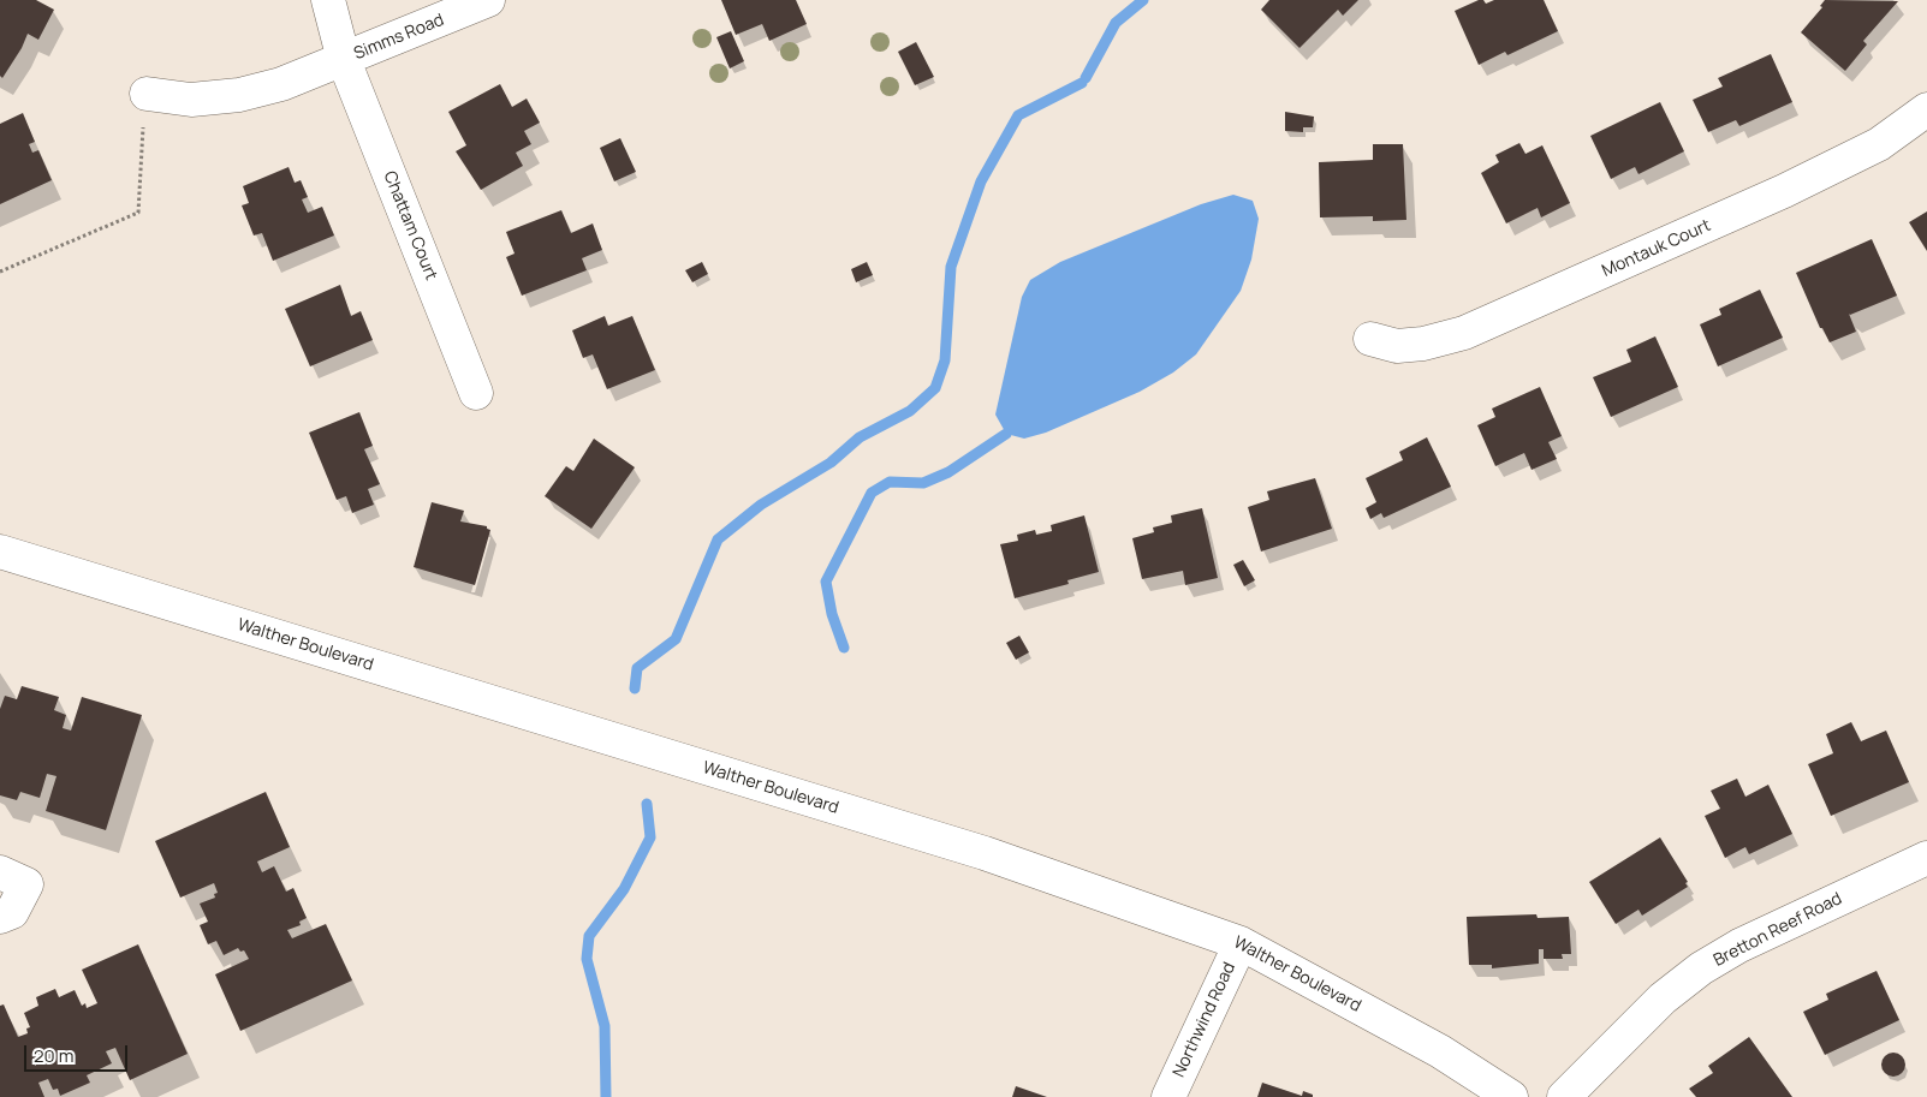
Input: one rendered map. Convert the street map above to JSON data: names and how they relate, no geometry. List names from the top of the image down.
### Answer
{
  "streets": {
    "street": [
      "Simms Road",
      "Chattam Court",
      "Montauk Court",
      "Walther Boulevard",
      "Bretton Reef Road",
      "Northwind Road"
    ]
  },
  "crossings": [
    ["Simms Road", "Chattam Court"],
    ["Walther Boulevard", "Northwind Road"]
  ],
  "scale_bar": "20 m"
}
